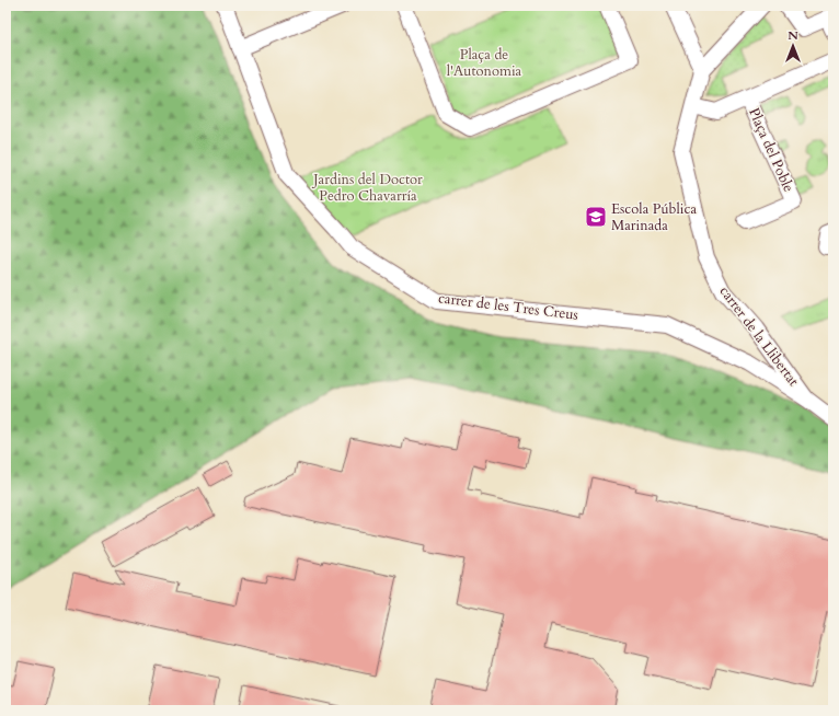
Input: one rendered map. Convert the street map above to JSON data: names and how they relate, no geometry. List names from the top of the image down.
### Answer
{
  "streets": {
    "street": ["Plaça del Poble", "carrer de les Tres Creus", "carrer de la Llibertat"]
  },
  "crossings": [
    ["Plaça del Poble", "carrer de la Llibertat"],
    ["carrer de les Tres Creus", "carrer de la Llibertat"]
  ],
  "parks": ["Plaça de l'Autonomia", "Jardins del Doctor Pedro Chavarría"],
  "places": {
    "school or university": ["Escola Pública Marinada"]
  },
  "north": "top"
}
